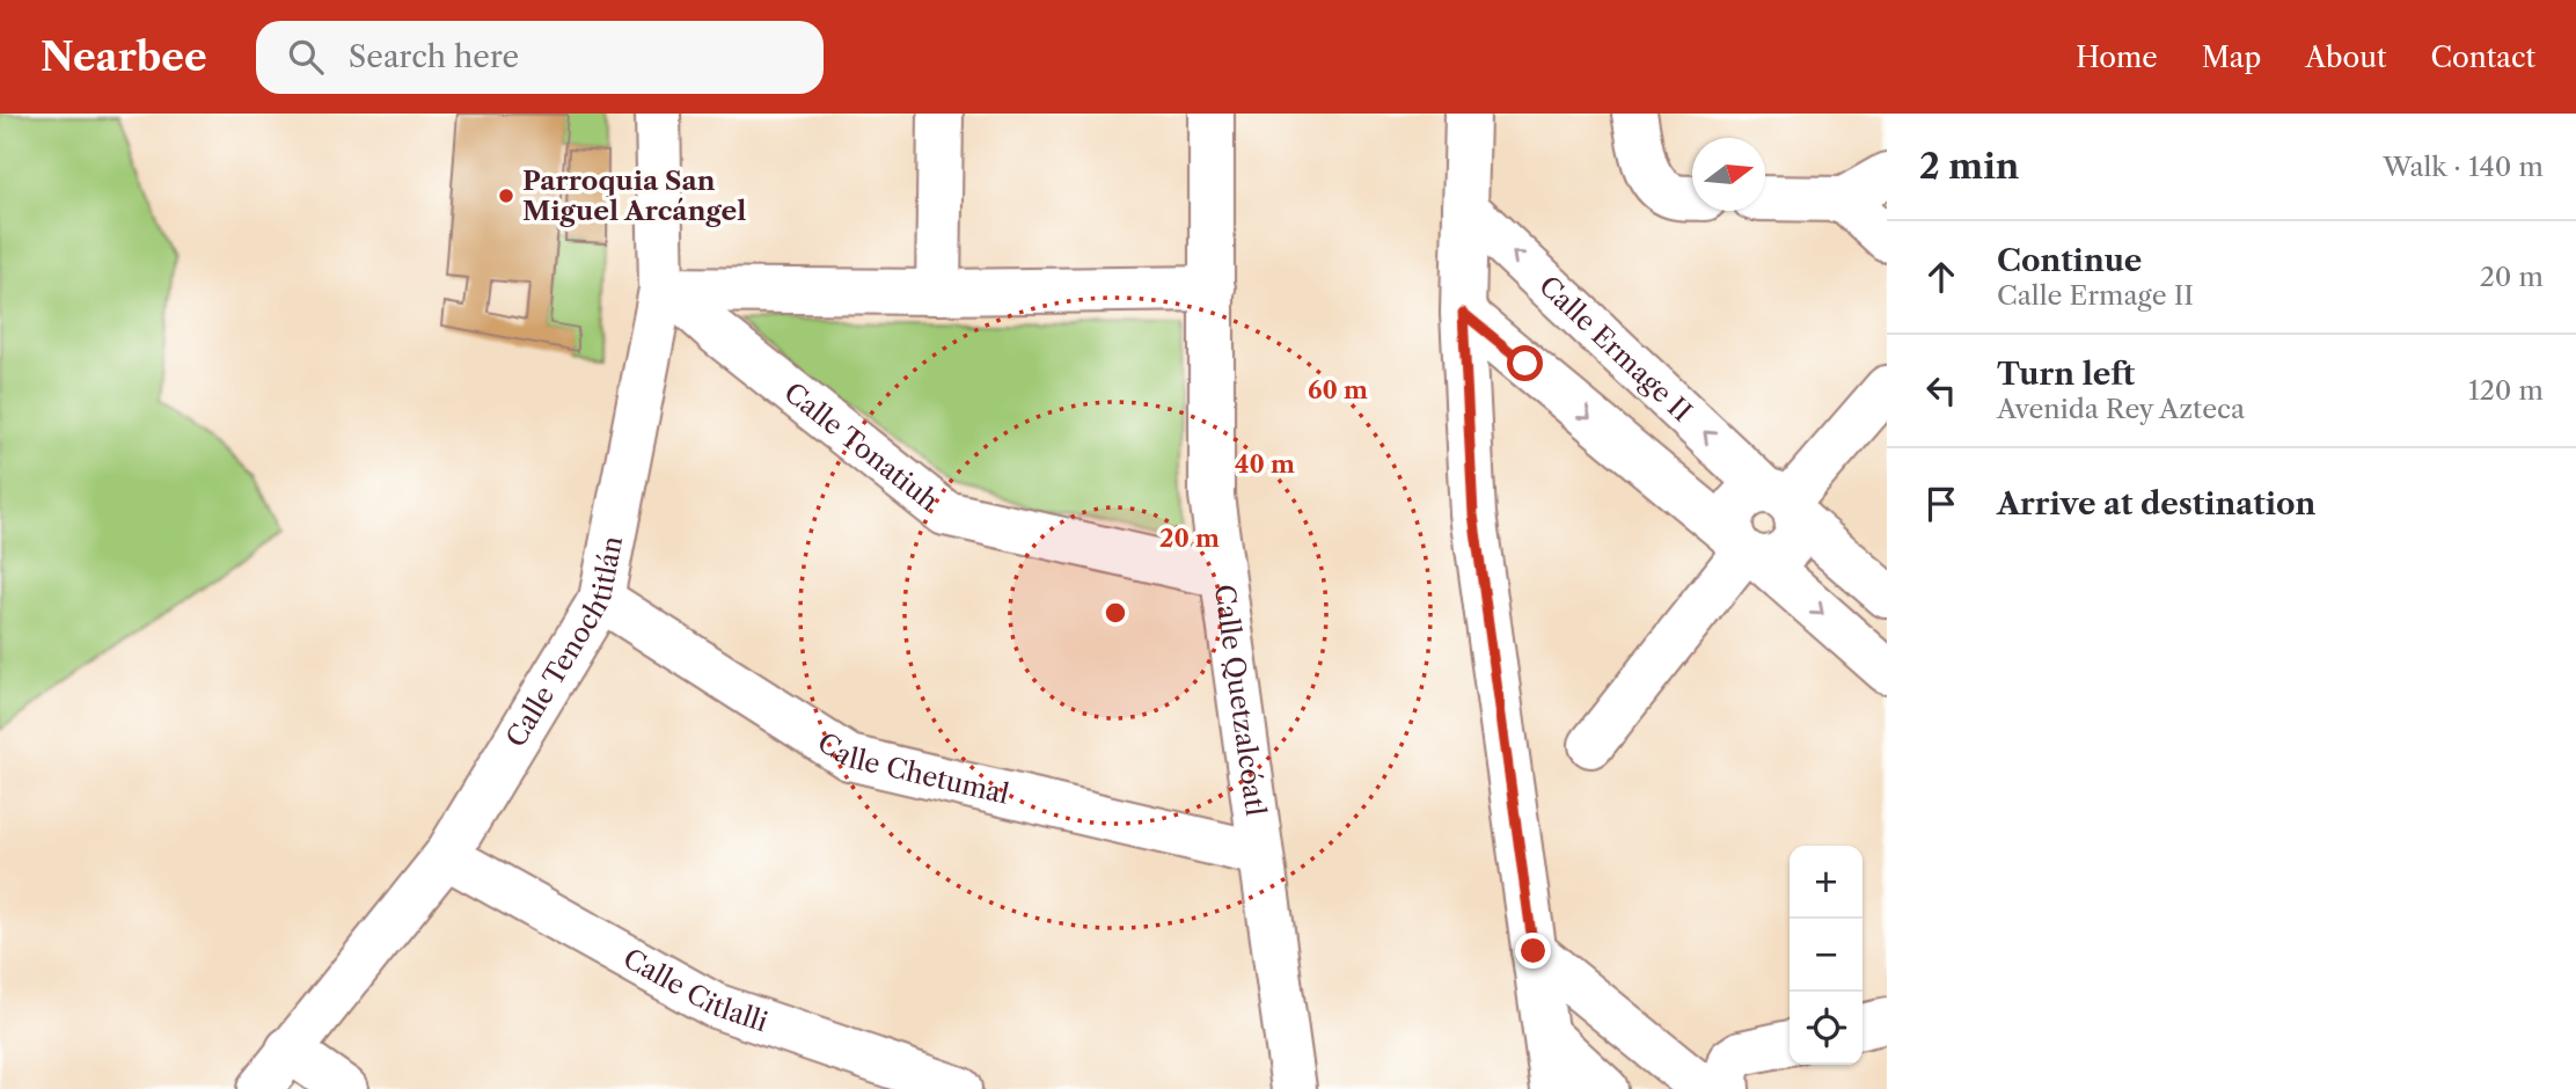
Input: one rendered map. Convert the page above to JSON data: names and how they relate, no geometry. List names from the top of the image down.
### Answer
{
  "streets": {
    "street": [
      "Calle Ermage II",
      "Calle Tonatiuh",
      "Calle Tenochtitlán",
      "Calle Quetzalcóatl",
      "Calle Chetumal",
      "Calle Citlalli"
    ]
  },
  "crossings": [
    ["Calle Tonatiuh", "Calle Tenochtitlán"],
    ["Calle Tonatiuh", "Calle Quetzalcóatl"],
    ["Calle Tenochtitlán", "Calle Chetumal"],
    ["Calle Tenochtitlán", "Calle Citlalli"],
    ["Calle Quetzalcóatl", "Calle Chetumal"]
  ],
  "places": ["Parroquia San Miguel Arcángel"],
  "north": "right",
  "page": {
    "header": "Nearbee",
    "search": "Search here",
    "nav": [
      "Home",
      "Map",
      "About",
      "Contact"
    ],
    "heading": ["2 min", "Walk · 140 m"],
    "list": [
      ["Continue", "Calle Ermage II", "20 m"],
      ["Turn left", "Avenida Rey Azteca", "120 m"],
      "Arrive at destination"
    ],
    "map_buttons": ["+", "−"]
  },
  "rings": ["60 m", "40 m", "20 m"]
}
